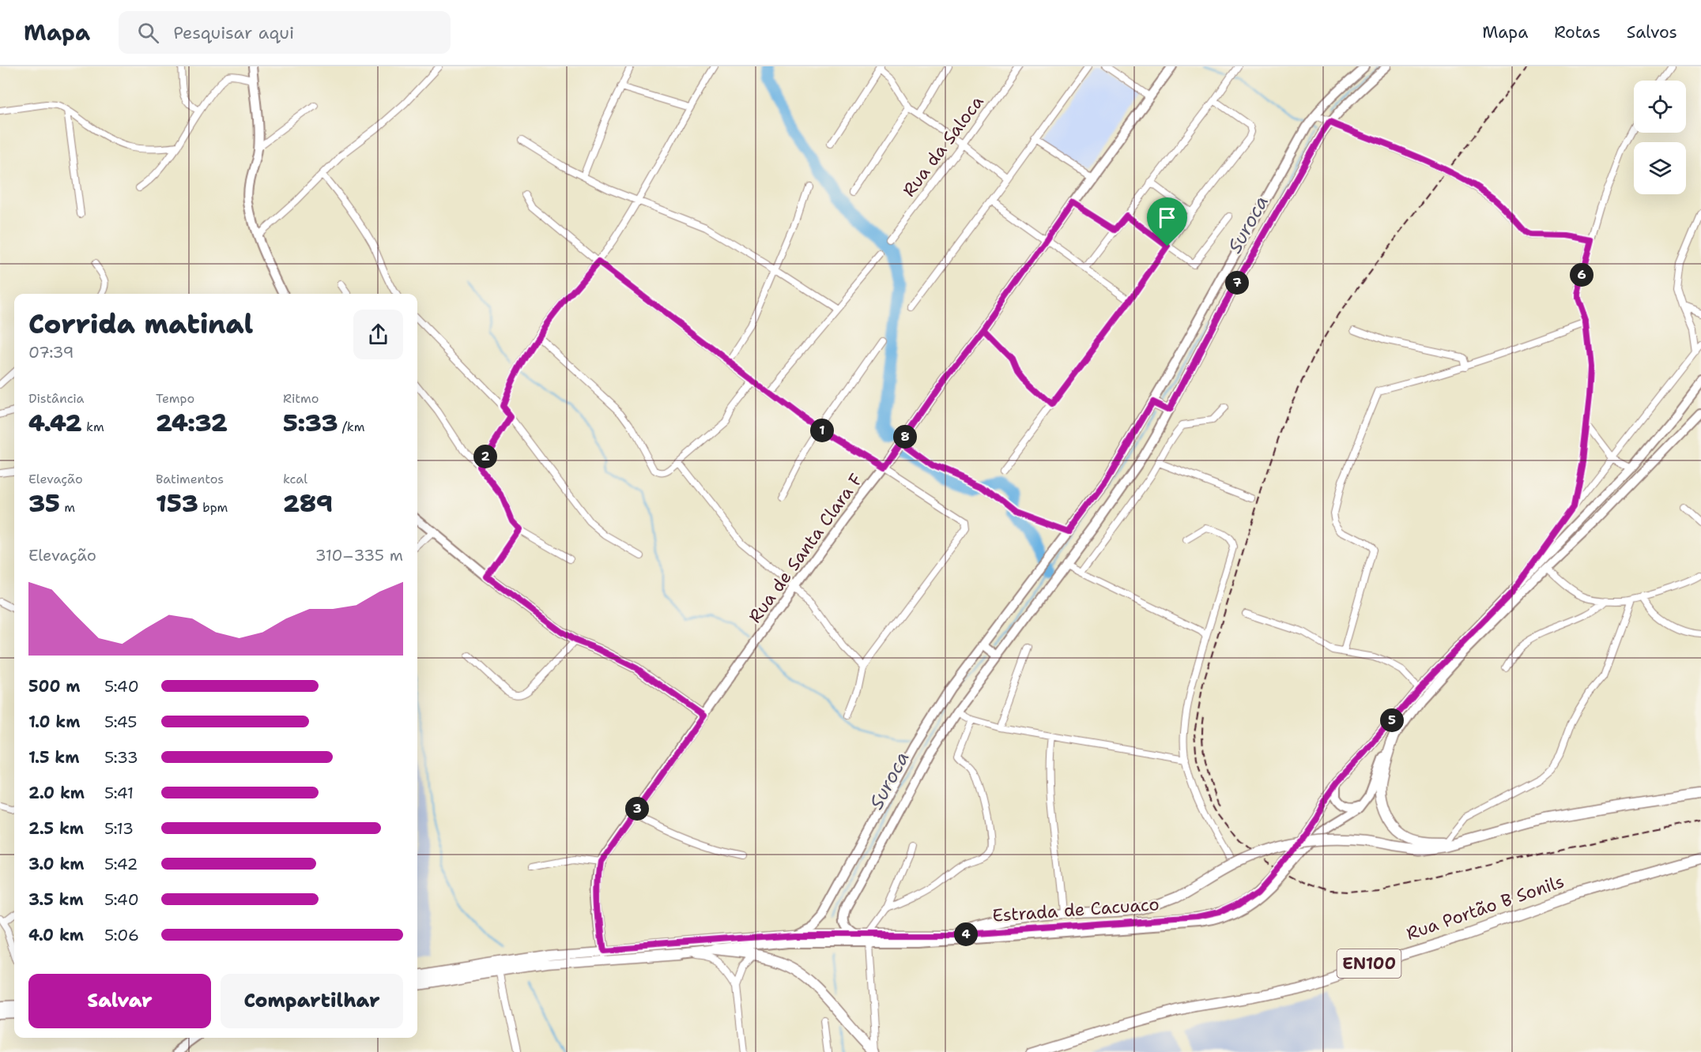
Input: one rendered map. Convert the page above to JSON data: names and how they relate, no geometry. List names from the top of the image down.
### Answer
{
  "streets": {
    "main road": [
      "Rua de Santa Clara F",
      "Rua Portão B Sonils",
      "Estrada de Cacuaco",
      "EN100"
    ],
    "street": ["Rua da Saloca"]
  },
  "crossings": [
    ["Rua de Santa Clara F", "Estrada de Cacuaco"]
  ],
  "water": ["Suroca"],
  "page": {
    "header": "Mapa",
    "search": "Pesquisar aqui",
    "nav": ["Mapa", "Rotas", "Salvos"],
    "pins": [
      "6",
      "7",
      "1",
      "8",
      "2",
      "5",
      "3",
      "4"
    ],
    "heading": ["Corrida matinal", "07:39"],
    "stats": [
      ["Distância", "4.42 km"],
      ["Tempo", "24:32"],
      ["Ritmo", "5:33 /km"],
      ["Elevação", "35 m"],
      ["Batimentos", "153 bpm"],
      ["kcal", "289"]
    ],
    "chart": ["Elevação", "310–335 m"],
    "list": [
      {
        "name": "500 m",
        "note": "5:40"
      },
      {
        "name": "1.0 km",
        "note": "5:45"
      },
      {
        "name": "1.5 km",
        "note": "5:33"
      },
      {
        "name": "2.0 km",
        "note": "5:41"
      },
      {
        "name": "2.5 km",
        "note": "5:13"
      },
      {
        "name": "3.0 km",
        "note": "5:42"
      },
      {
        "name": "3.5 km",
        "note": "5:40"
      },
      {
        "name": "4.0 km",
        "note": "5:06"
      }
    ],
    "buttons": ["Salvar", "Compartilhar"]
  }
}
